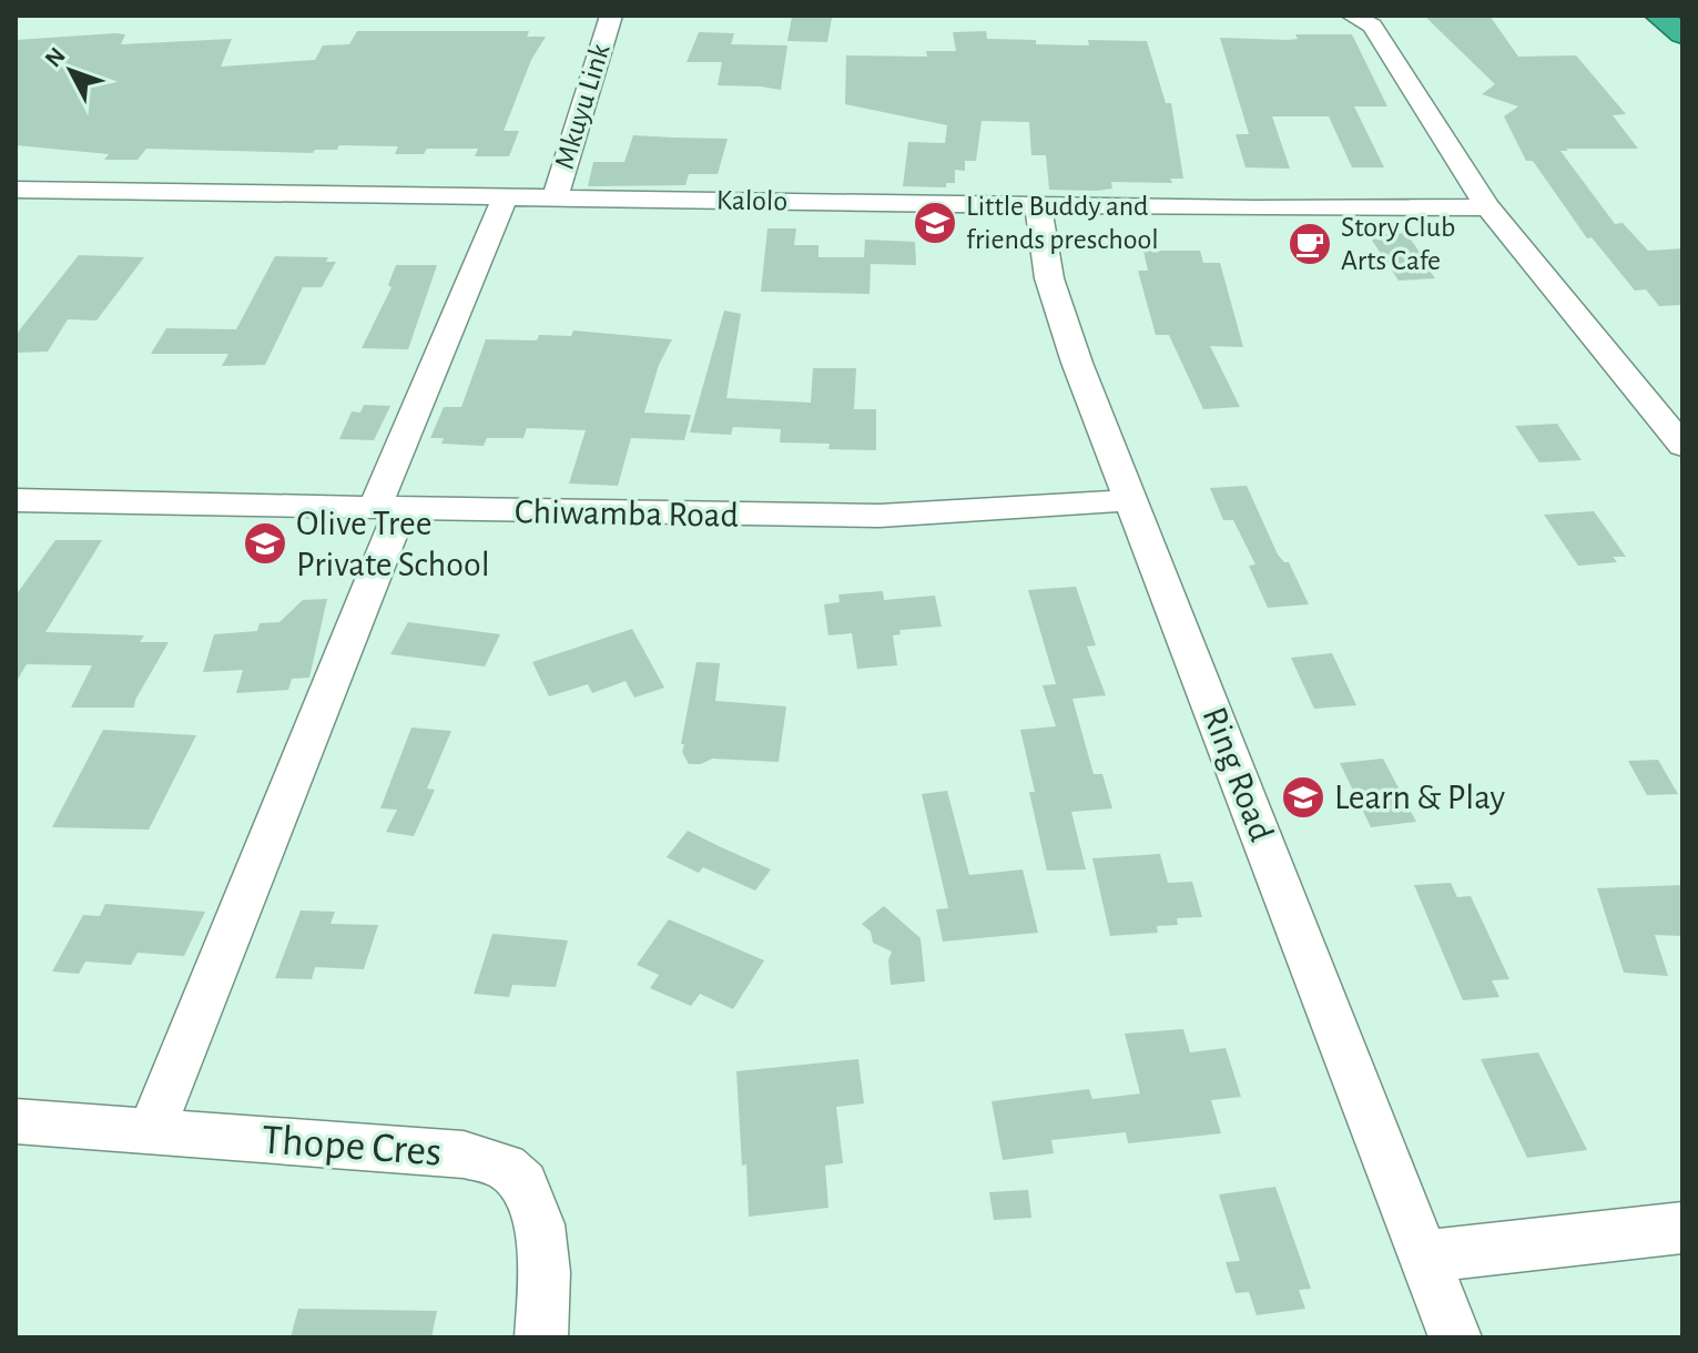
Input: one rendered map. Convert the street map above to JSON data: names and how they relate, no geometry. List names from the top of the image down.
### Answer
{
  "streets": {
    "street": [
      "Mkuyu Link",
      "Kalolo",
      "Chiwamba Road",
      "Ring Road",
      "Thope Cres"
    ]
  },
  "crossings": [
    ["Mkuyu Link", "Kalolo"],
    ["Kalolo", "Ring Road"],
    ["Chiwamba Road", "Ring Road"]
  ],
  "places": {
    "school or university": ["Little Buddy and friends preschool", "Olive Tree Private School", "Learn & Play"],
    "cafe": ["Story Club Arts Cafe"]
  },
  "north": "top left"
}
